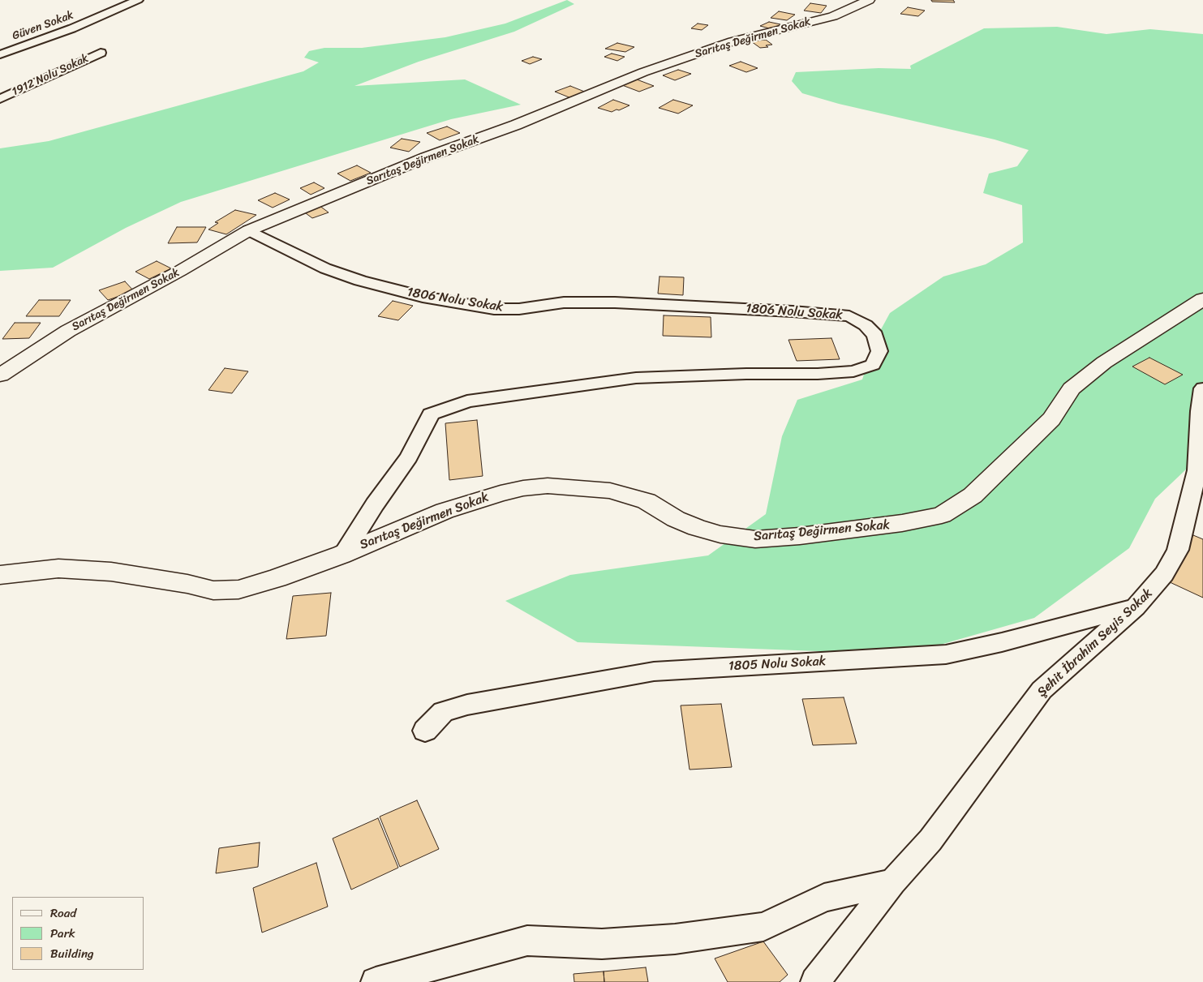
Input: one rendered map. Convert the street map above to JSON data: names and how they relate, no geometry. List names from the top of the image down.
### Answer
{
  "streets": {
    "street": [
      "Güven Sokak",
      "Sarıtaş Değirmen Sokak",
      "1912 Nolu Sokak",
      "1806 Nolu Sokak",
      "Şehit İbrahim Seyis Sokak",
      "1805 Nolu Sokak"
    ]
  },
  "crossings": [
    ["Sarıtaş Değirmen Sokak", "1806 Nolu Sokak"],
    ["Şehit İbrahim Seyis Sokak", "1805 Nolu Sokak"]
  ],
  "legend": ["Road", "Park", "Building"]
}
